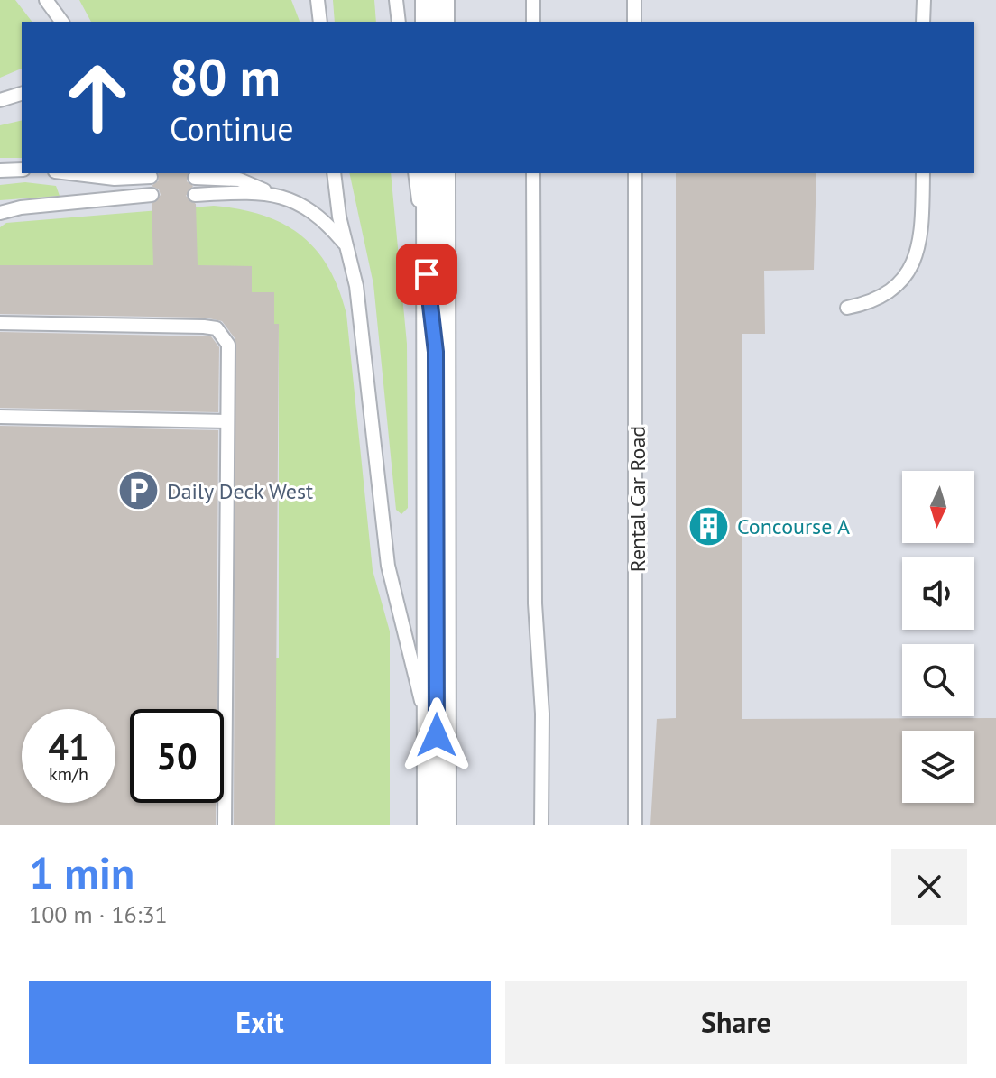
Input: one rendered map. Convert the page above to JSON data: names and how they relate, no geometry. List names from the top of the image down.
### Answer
{
  "streets": {
    "lane": ["Rental Car Road"]
  },
  "places": {
    "parking": ["Daily Deck West"],
    "building": ["Concourse A"]
  },
  "north": "bottom",
  "page": {
    "turn": ["80 m", "Continue"],
    "speed": "41 km/h",
    "limit": "50",
    "heading": ["1 min", "100 m · 16:31"],
    "buttons": ["Exit", "Share"]
  }
}
